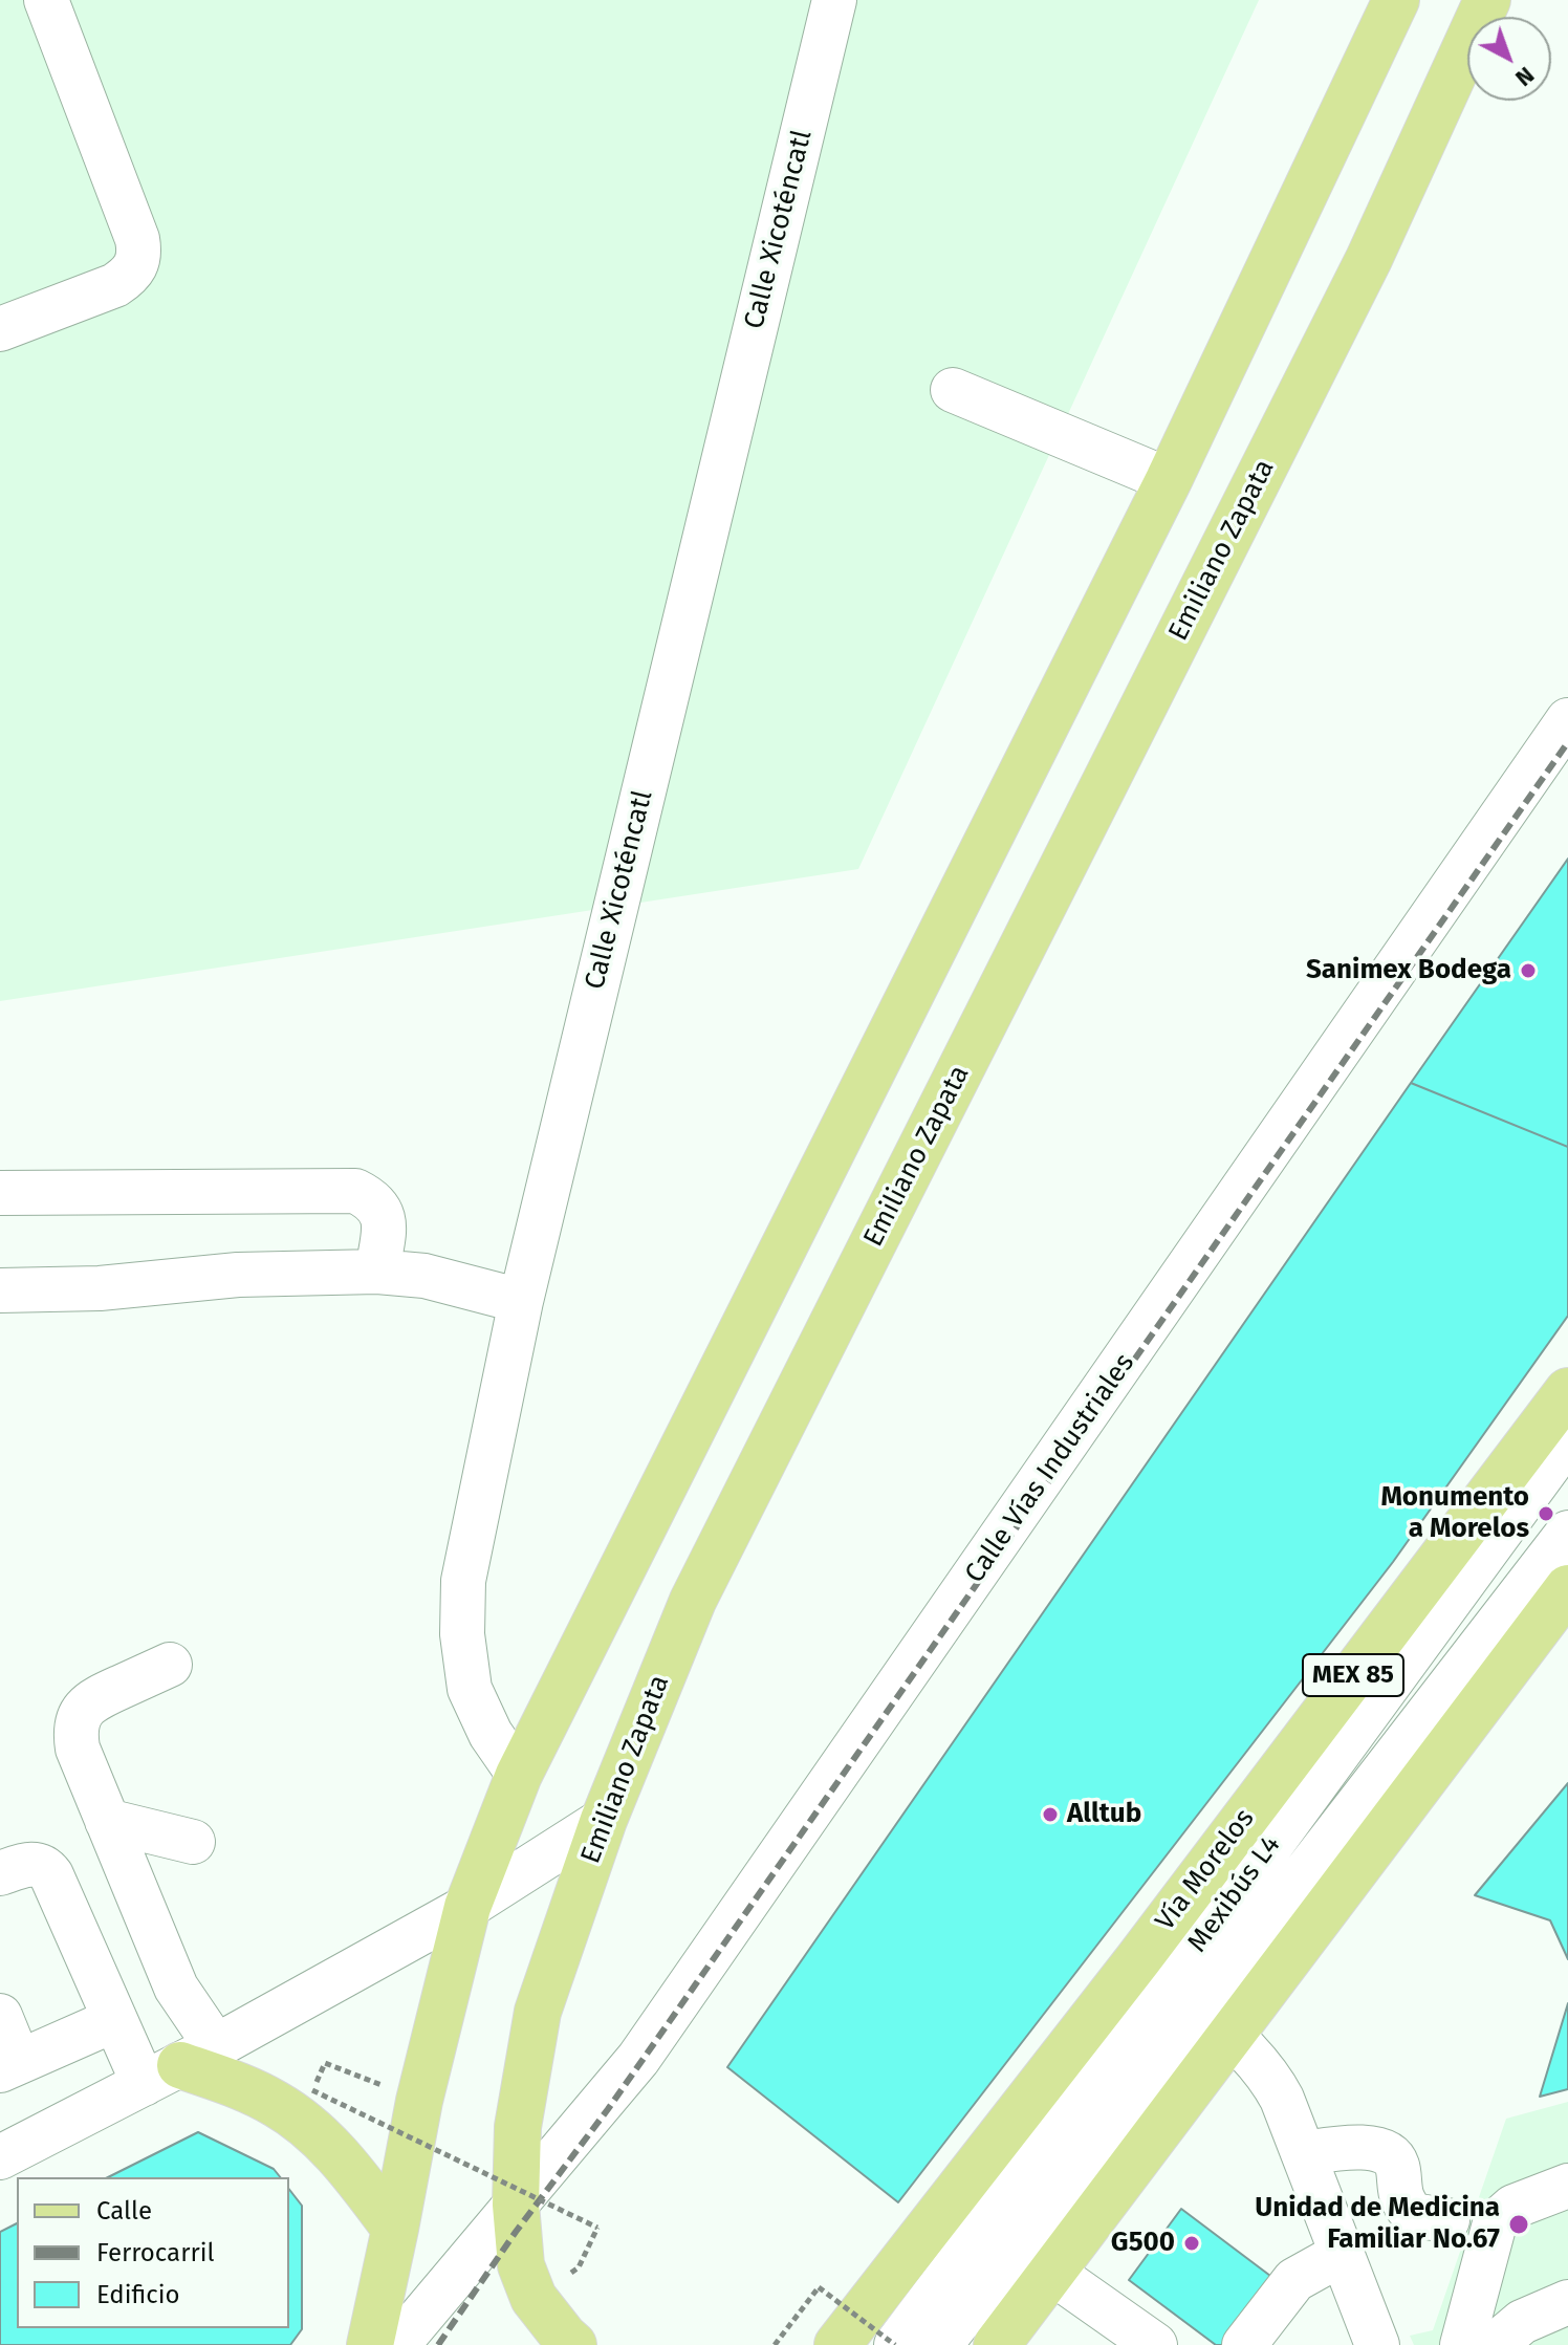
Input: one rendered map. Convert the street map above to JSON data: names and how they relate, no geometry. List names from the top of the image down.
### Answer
{
  "streets": {
    "main road": ["Emiliano Zapata", "MEX 85", "Vía Morelos"],
    "street": ["Calle Xicoténcatl", "Calle Vías Industriales", "Mexibús L4"]
  },
  "crossings": [
    ["Emiliano Zapata", "Calle Vías Industriales"],
    ["Vía Morelos", "Mexibús L4"]
  ],
  "places": [
    "Sanimex Bodega",
    "Monumento a Morelos",
    "Alltub",
    "Unidad de Medicina Familiar No.67",
    "G500"
  ],
  "legend": ["Calle", "Ferrocarril", "Edificio"],
  "north": "bottom right"
}
